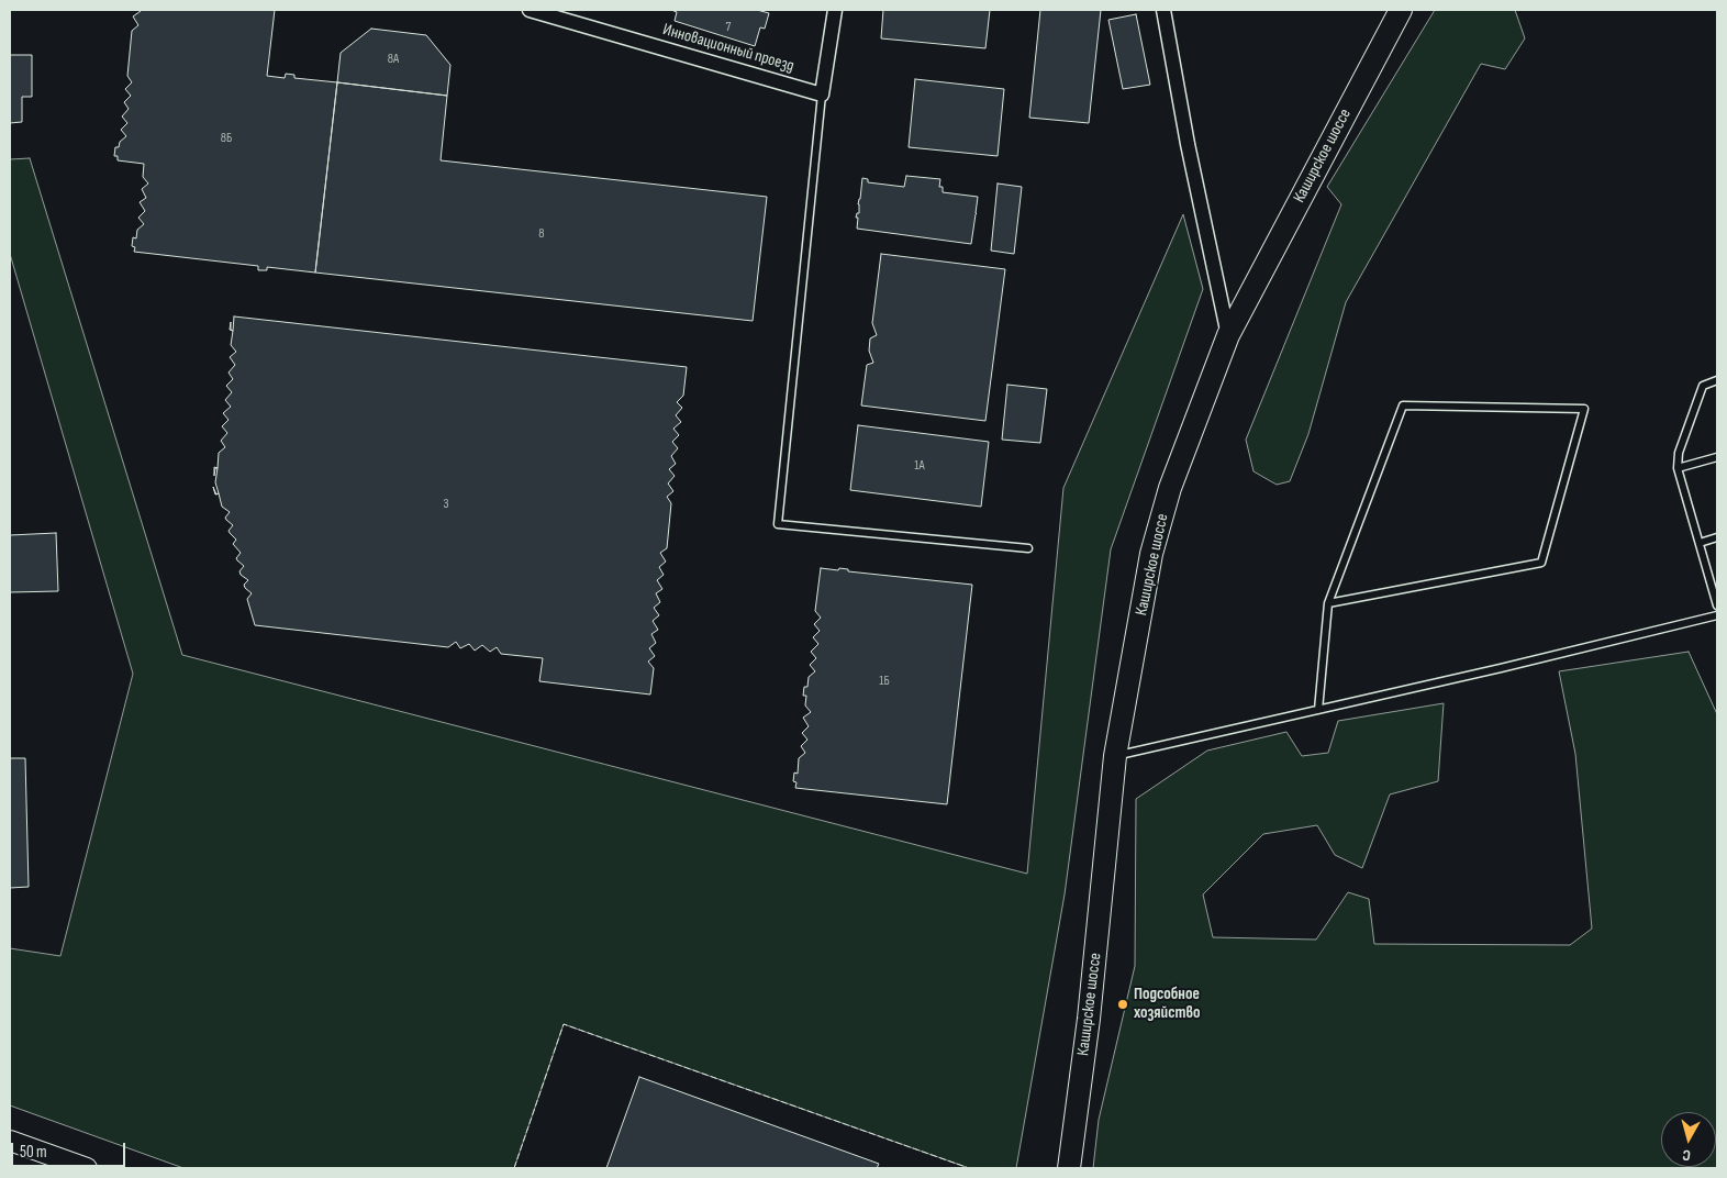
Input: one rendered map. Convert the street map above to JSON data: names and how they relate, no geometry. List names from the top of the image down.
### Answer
{
  "streets": {
    "main road": ["Каширское шоссе"],
    "street": ["Инновационный проезд"]
  },
  "places": ["Подсобное хозяйство"],
  "house_numbers": [
    "7",
    "8А",
    "8Б",
    "8",
    "1А",
    "3",
    "1Б"
  ],
  "scale_bar": "50 m",
  "north": "bottom"
}
